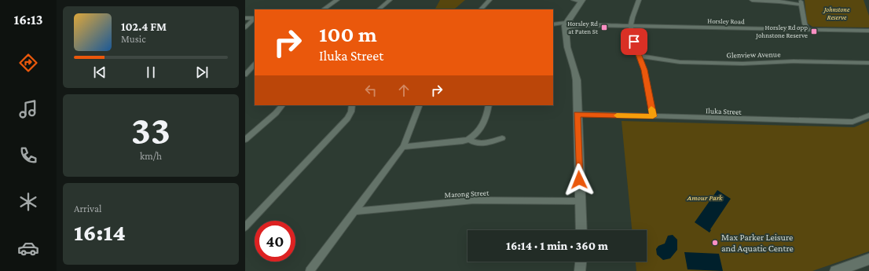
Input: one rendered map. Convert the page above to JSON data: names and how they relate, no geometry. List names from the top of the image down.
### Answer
{
  "streets": {
    "street": [
      "Horsley Road",
      "Glenview Avenue",
      "Iluka Street",
      "Marong Street"
    ]
  },
  "parks": ["Johnstone Reserve", "Amour Park"],
  "places": {
    "transit": ["Horsley Rd at Paten St", "Horsley Rd opp Johnstone Reserve"],
    "other": ["Max Parker Leisure and Aquatic Centre"]
  },
  "page": {
    "tabs": "16:13",
    "turn": ["100 m", "Iluka Street"],
    "song": ["102.4 FM", "Music"],
    "tile": [
      ["33", "km/h"],
      ["Arrival", "16:14"]
    ],
    "limit": "40",
    "trip": "16:14 · 1 min · 360 m"
  }
}
